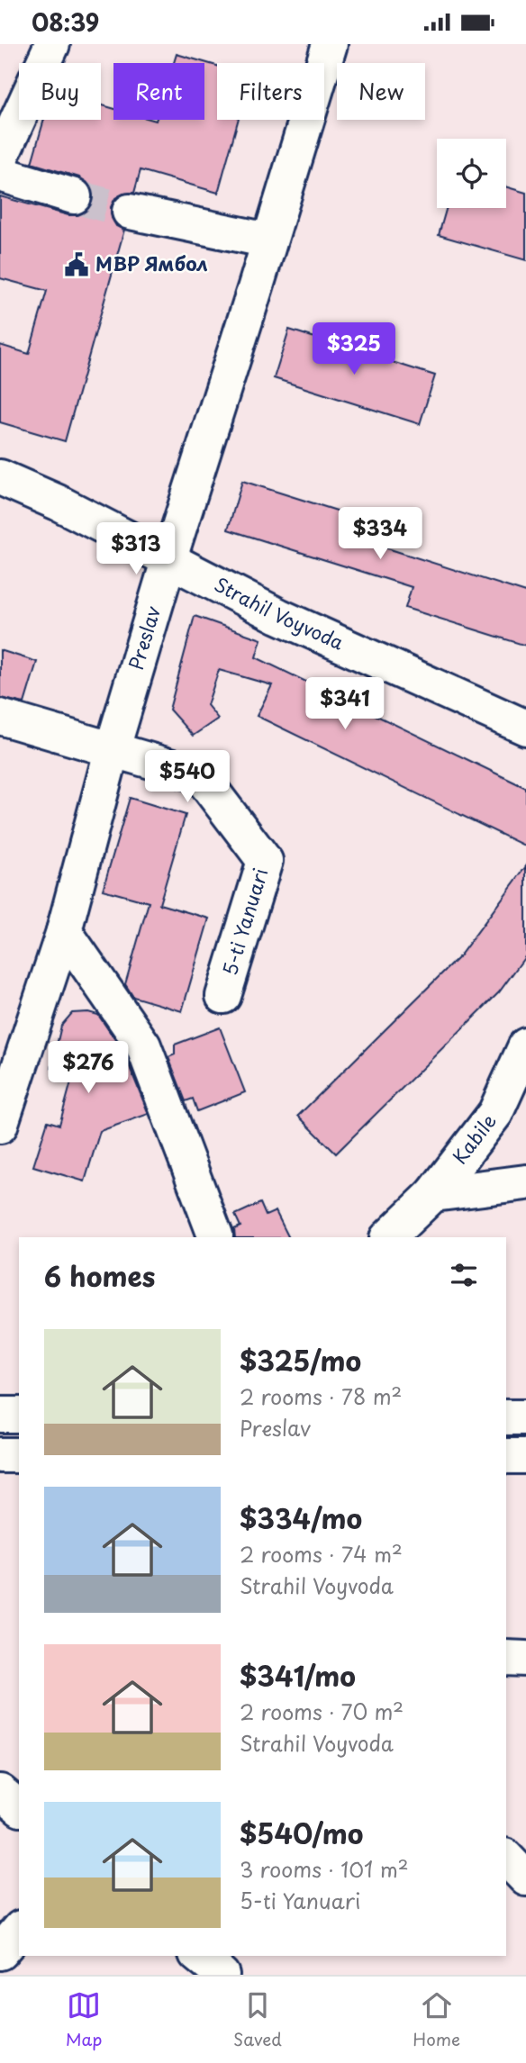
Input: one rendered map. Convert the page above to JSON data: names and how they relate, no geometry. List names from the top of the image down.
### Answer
{
  "streets": {
    "street": [
      "Strahil Voyvoda",
      "Preslav",
      "5-ti Yanuari",
      "Kabile"
    ]
  },
  "crossings": [
    ["Strahil Voyvoda", "Preslav"],
    ["Preslav", "5-ti Yanuari"]
  ],
  "places": {
    "public building": ["МВР Ямбол"]
  },
  "page": {
    "status": "08:39",
    "chip": [
      "Buy",
      "Rent",
      "Filters",
      "New"
    ],
    "price": [
      "$325",
      "$334",
      "$313",
      "$341",
      "$540",
      "$276"
    ],
    "heading": "6 homes",
    "list": [
      {
        "name": "$325/mo",
        "note": "2 rooms · 78 m² · Preslav"
      },
      {
        "name": "$334/mo",
        "note": "2 rooms · 74 m² · Strahil Voyvoda"
      },
      {
        "name": "$341/mo",
        "note": "2 rooms · 70 m² · Strahil Voyvoda"
      },
      {
        "name": "$540/mo",
        "note": "3 rooms · 101 m² · 5-ti Yanuari"
      }
    ],
    "tabs": ["Map", "Saved", "Home"]
  }
}
